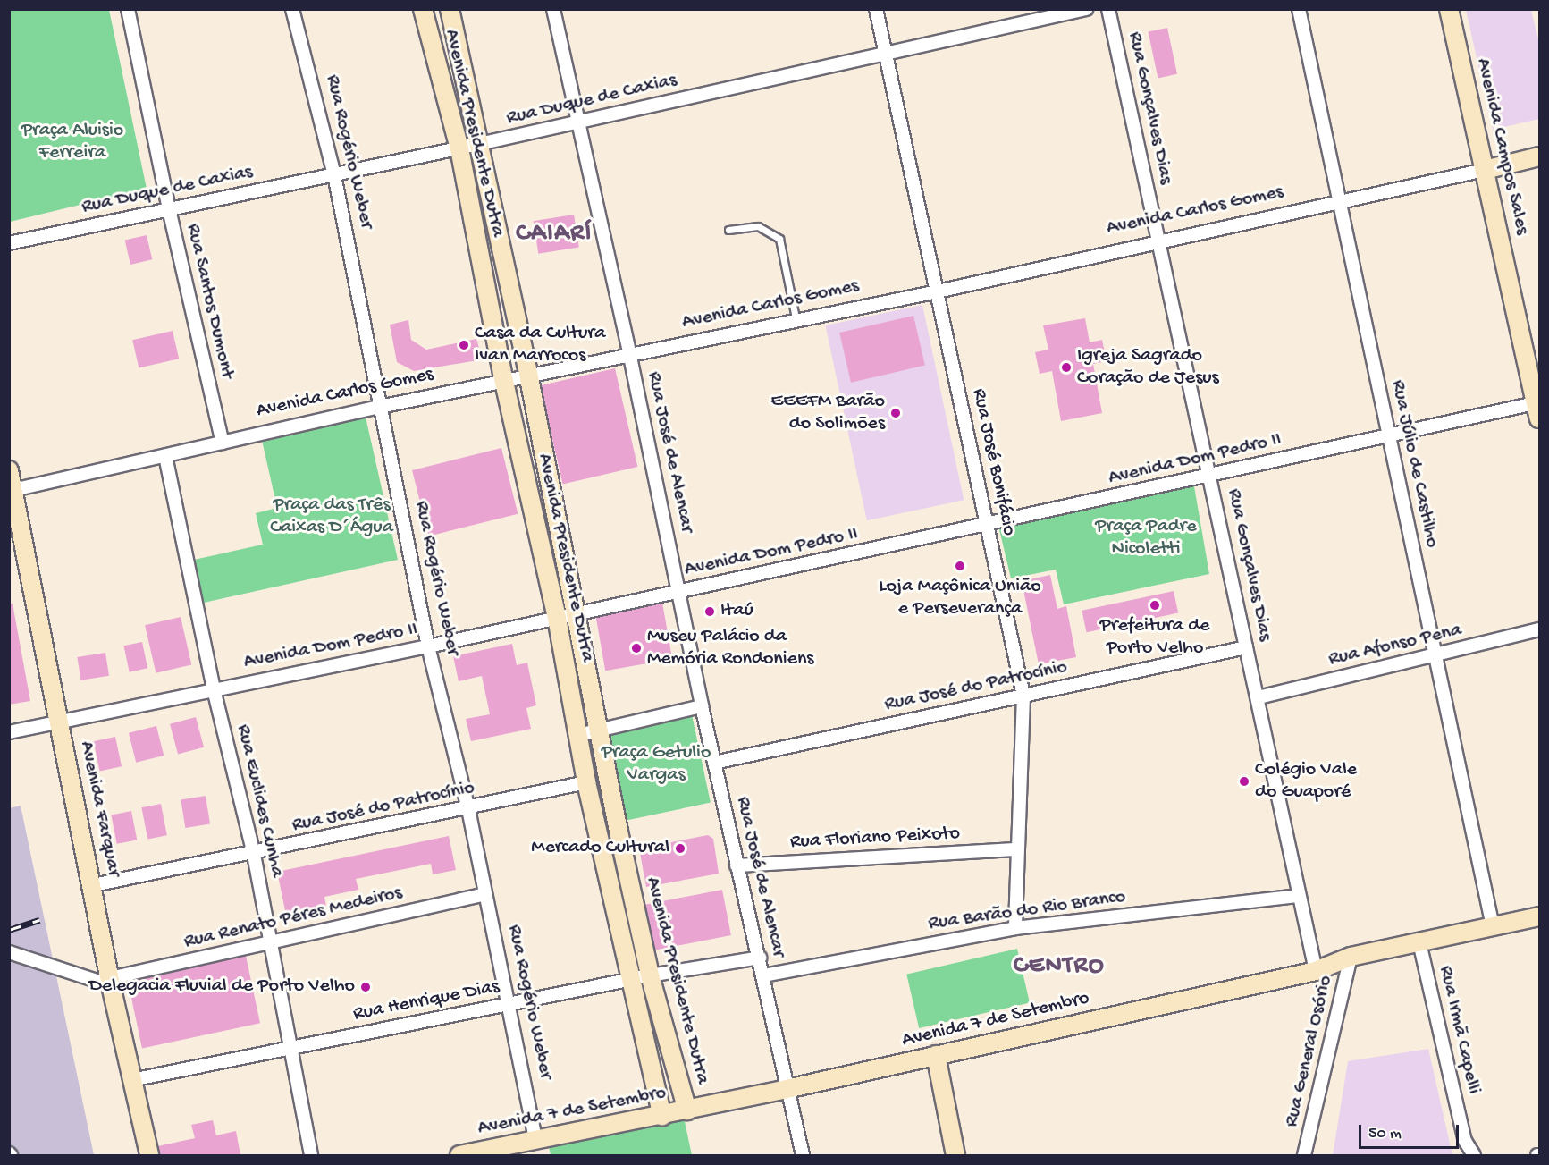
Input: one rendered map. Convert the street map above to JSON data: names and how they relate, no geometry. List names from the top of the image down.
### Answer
{
  "streets": {
    "street": [
      "Rua Duque de Caxias",
      "Rua Gonçalves Dias",
      "Avenida Presidente Dutra",
      "Avenida Campos Sales",
      "Rua Rogério Weber",
      "Avenida Carlos Gomes",
      "Rua Santos Dumont",
      "Rua José de Alencar",
      "Avenida Dom Pedro II",
      "Rua José Bonifácio",
      "Rua Júlio de Castilho",
      "Rua Afonso Pena",
      "Rua José do Patrocínio",
      "Rua Euclides Cunha",
      "Avenida Farquar",
      "Rua Floriano Peixoto",
      "Rua Barão do Rio Branco",
      "Rua Renato Péres Medeiros",
      "Rua Henrique Dias",
      "Avenida 7 de Setembro",
      "Rua Irmã Capelli",
      "Rua General Osório"
    ]
  },
  "crossings": [
    ["Rua Duque de Caxias", "Avenida Presidente Dutra"],
    ["Rua Duque de Caxias", "Rua Rogério Weber"],
    ["Rua Duque de Caxias", "Rua Santos Dumont"],
    ["Rua Duque de Caxias", "Rua José de Alencar"],
    ["Rua Duque de Caxias", "Rua José Bonifácio"],
    ["Rua Gonçalves Dias", "Avenida Carlos Gomes"],
    ["Rua Gonçalves Dias", "Avenida Dom Pedro II"],
    ["Rua Gonçalves Dias", "Rua Afonso Pena"],
    ["Rua Gonçalves Dias", "Rua José do Patrocínio"],
    ["Rua Gonçalves Dias", "Rua Barão do Rio Branco"],
    ["Rua Gonçalves Dias", "Avenida 7 de Setembro"],
    ["Avenida Presidente Dutra", "Avenida Carlos Gomes"],
    ["Avenida Presidente Dutra", "Avenida Dom Pedro II"],
    ["Avenida Presidente Dutra", "Rua José do Patrocínio"],
    ["Avenida Presidente Dutra", "Rua Henrique Dias"],
    ["Avenida Presidente Dutra", "Avenida 7 de Setembro"],
    ["Avenida Campos Sales", "Avenida Carlos Gomes"],
    ["Avenida Campos Sales", "Avenida Dom Pedro II"],
    ["Rua Rogério Weber", "Avenida Carlos Gomes"],
    ["Rua Rogério Weber", "Avenida Dom Pedro II"],
    ["Rua Rogério Weber", "Rua José do Patrocínio"],
    ["Rua Rogério Weber", "Rua Renato Péres Medeiros"],
    ["Rua Rogério Weber", "Rua Henrique Dias"],
    ["Rua Rogério Weber", "Avenida 7 de Setembro"],
    ["Avenida Carlos Gomes", "Rua Santos Dumont"],
    ["Avenida Carlos Gomes", "Rua José de Alencar"],
    ["Avenida Carlos Gomes", "Rua José Bonifácio"],
    ["Avenida Carlos Gomes", "Rua Júlio de Castilho"],
    ["Avenida Carlos Gomes", "Rua Euclides Cunha"],
    ["Avenida Carlos Gomes", "Avenida Farquar"],
    ["Rua José de Alencar", "Avenida Dom Pedro II"],
    ["Rua José de Alencar", "Rua José do Patrocínio"],
    ["Rua José de Alencar", "Rua Floriano Peixoto"],
    ["Rua José de Alencar", "Rua Barão do Rio Branco"],
    ["Rua José de Alencar", "Rua Henrique Dias"],
    ["Rua José de Alencar", "Avenida 7 de Setembro"],
    ["Avenida Dom Pedro II", "Rua José Bonifácio"],
    ["Avenida Dom Pedro II", "Rua Júlio de Castilho"],
    ["Avenida Dom Pedro II", "Rua Euclides Cunha"],
    ["Avenida Dom Pedro II", "Avenida Farquar"],
    ["Rua José Bonifácio", "Rua José do Patrocínio"],
    ["Rua José Bonifácio", "Rua Floriano Peixoto"],
    ["Rua José Bonifácio", "Rua Barão do Rio Branco"],
    ["Rua Júlio de Castilho", "Rua Afonso Pena"],
    ["Rua Júlio de Castilho", "Avenida 7 de Setembro"],
    ["Rua José do Patrocínio", "Rua Euclides Cunha"],
    ["Rua José do Patrocínio", "Avenida Farquar"],
    ["Rua Euclides Cunha", "Rua Renato Péres Medeiros"],
    ["Rua Euclides Cunha", "Rua Henrique Dias"],
    ["Avenida Farquar", "Rua Renato Péres Medeiros"],
    ["Avenida Farquar", "Rua Henrique Dias"],
    ["Avenida 7 de Setembro", "Rua Irmã Capelli"],
    ["Avenida 7 de Setembro", "Rua General Osório"]
  ],
  "districts": ["CAIARÍ", "CENTRO"],
  "parks": [
    "Praça Aluisio Ferreira",
    "Praça das Três Caixas D´Água",
    "Praça Padre Nicoletti",
    "Praça Getulio Vargas"
  ],
  "places": [
    "Casa da Cultura Ivan Marrocos",
    "Igreja Sagrado Coração de Jesus",
    "EEEFM Barão do Solimões",
    "Loja Maçônica União e Perseverança",
    "Prefeitura de Porto Velho",
    "Itaú",
    "Museu Palácio da Memória Rondoniens",
    "Colégio Vale do Guaporé",
    "Mercado Cultural",
    "Delegacia Fluvial de Porto Velho"
  ],
  "scale_bar": "50 m"
}
